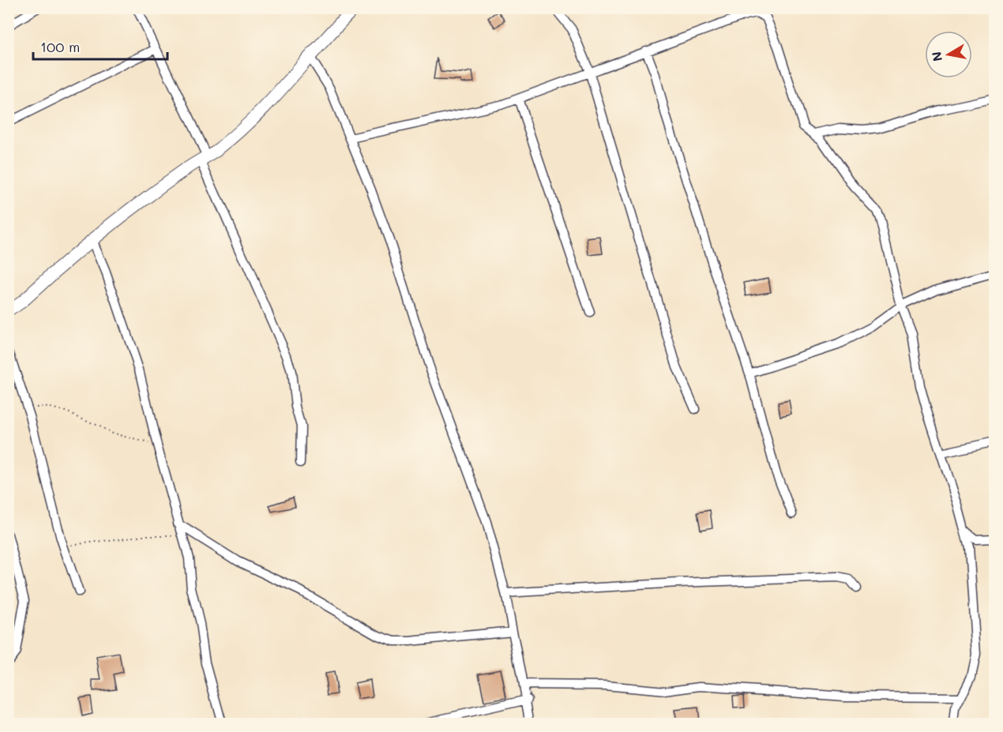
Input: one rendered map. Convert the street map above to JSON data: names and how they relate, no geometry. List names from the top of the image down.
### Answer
{
  "scale_bar": "100 m",
  "north": "left"
}
